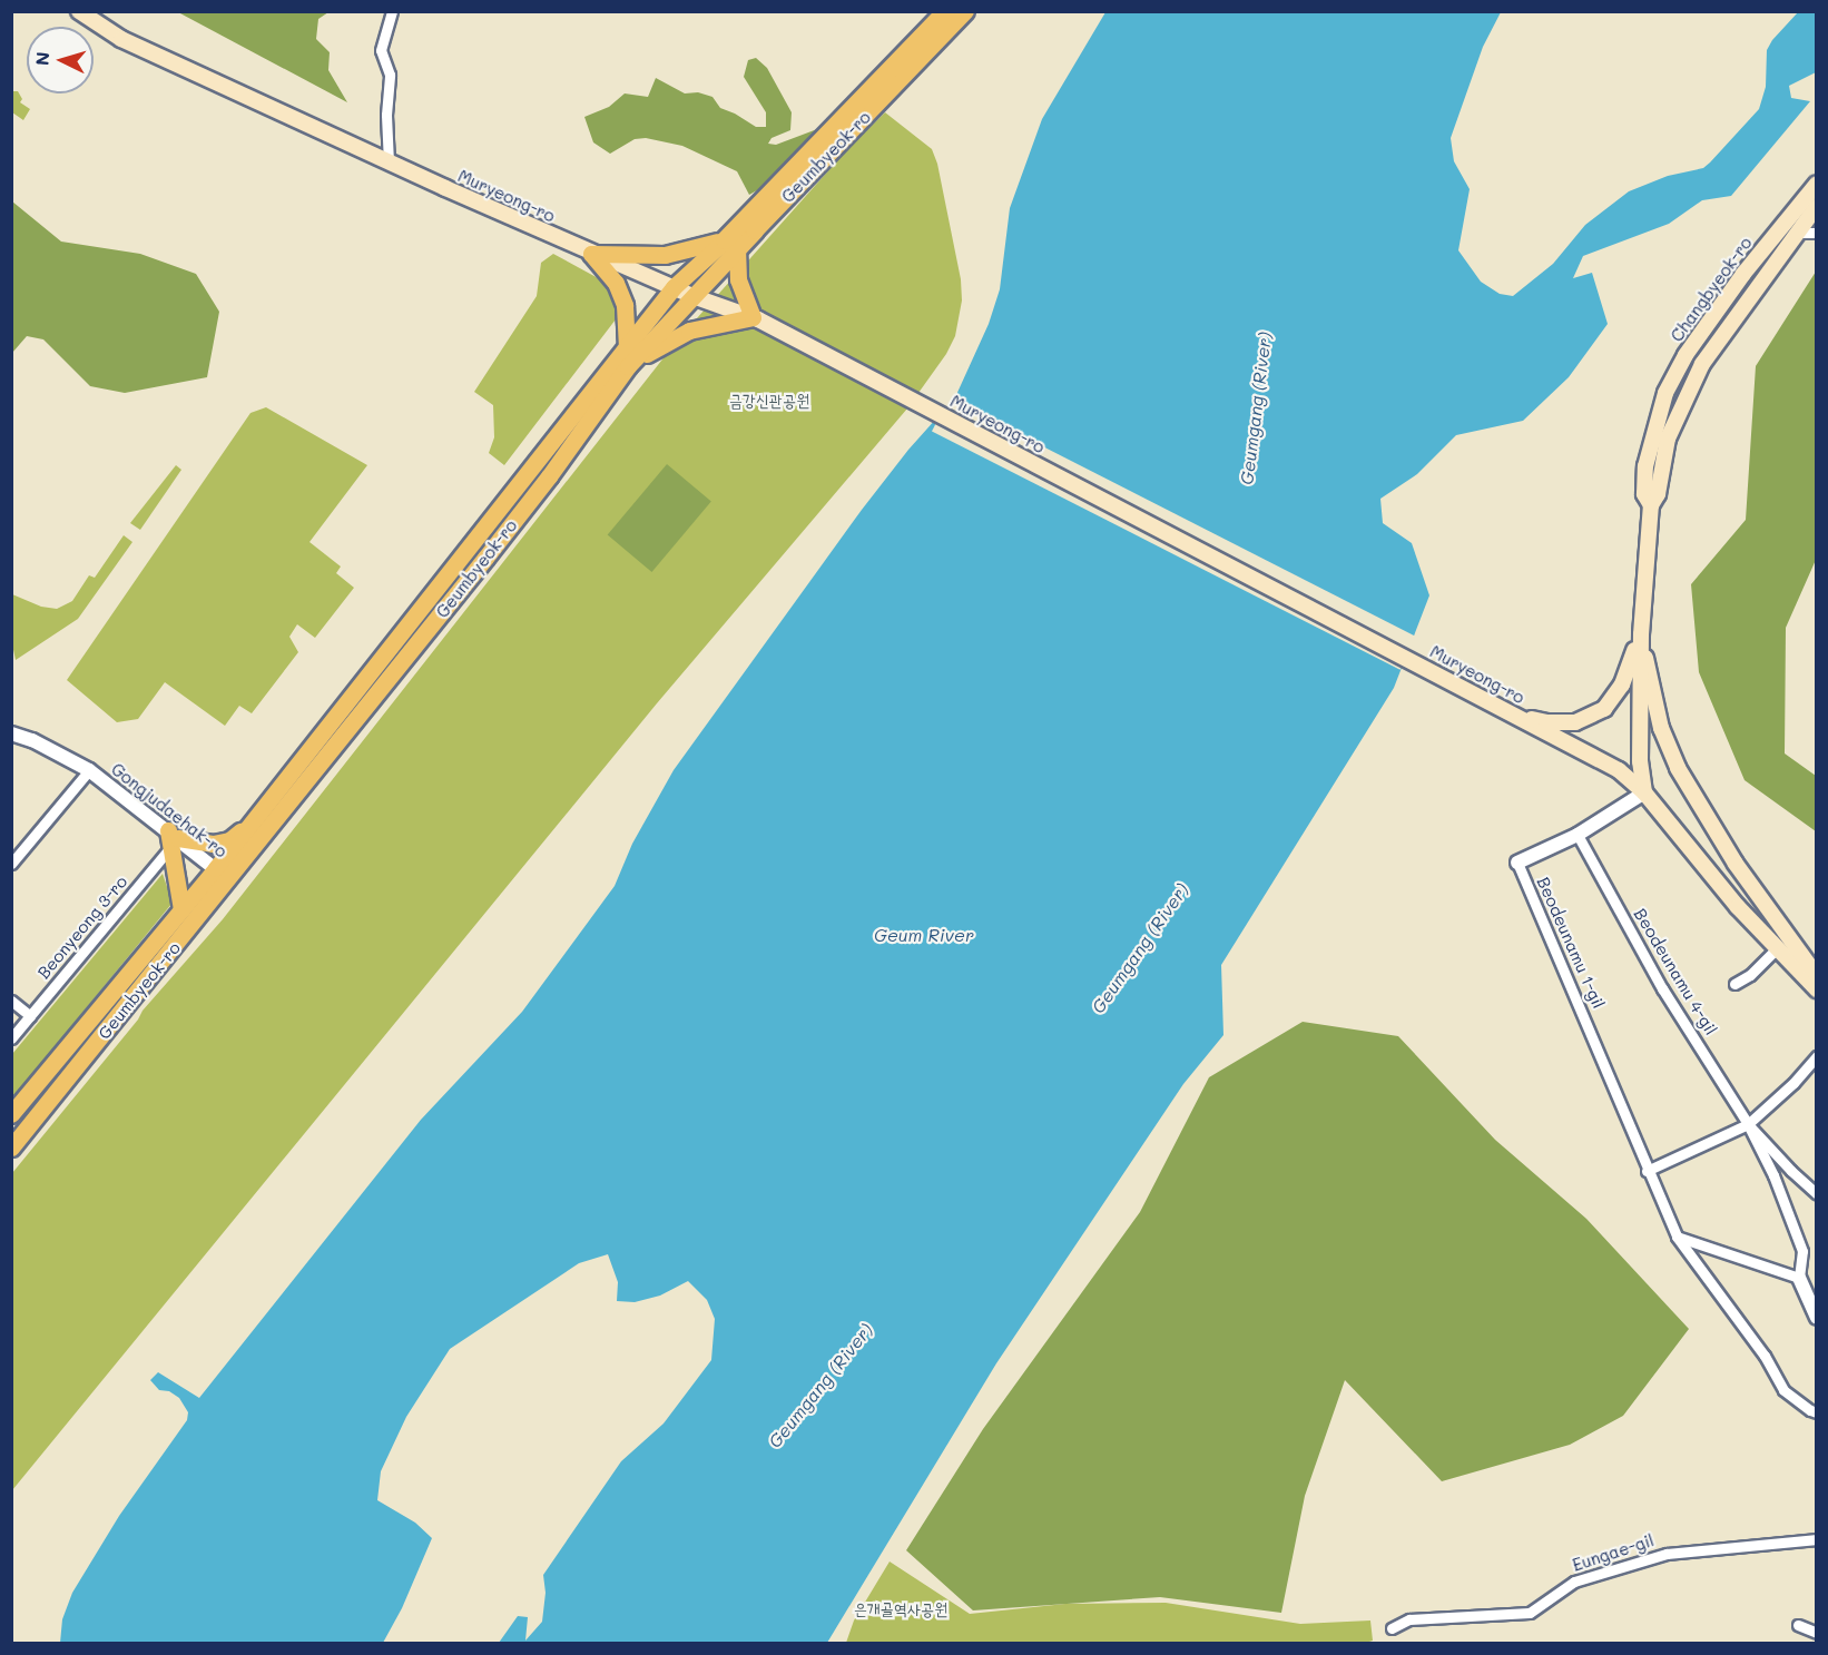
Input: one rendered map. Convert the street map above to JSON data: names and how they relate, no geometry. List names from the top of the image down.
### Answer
{
  "streets": {
    "highway": ["Geumbyeok-ro"],
    "main road": ["Muryeong-ro", "Changbyeok-ro"],
    "street": [
      "Gongjudaehak-ro",
      "Beonyeong 3-ro",
      "Beodeunamu 1-gil",
      "Beodeunamu 4-gil",
      "Eungae-gil"
    ]
  },
  "crossings": [
    ["Geumbyeok-ro", "Muryeong-ro"],
    ["Geumbyeok-ro", "Gongjudaehak-ro"],
    ["Muryeong-ro", "Changbyeok-ro"],
    ["Muryeong-ro", "Beodeunamu 1-gil"],
    ["Changbyeok-ro", "Beodeunamu 1-gil"],
    ["Gongjudaehak-ro", "Beonyeong 3-ro"],
    ["Beodeunamu 1-gil", "Beodeunamu 4-gil"]
  ],
  "water": ["Geumgang (River)", "Geum River"],
  "parks": ["금강신관공원", "은개골역사공원"],
  "north": "left"
}
